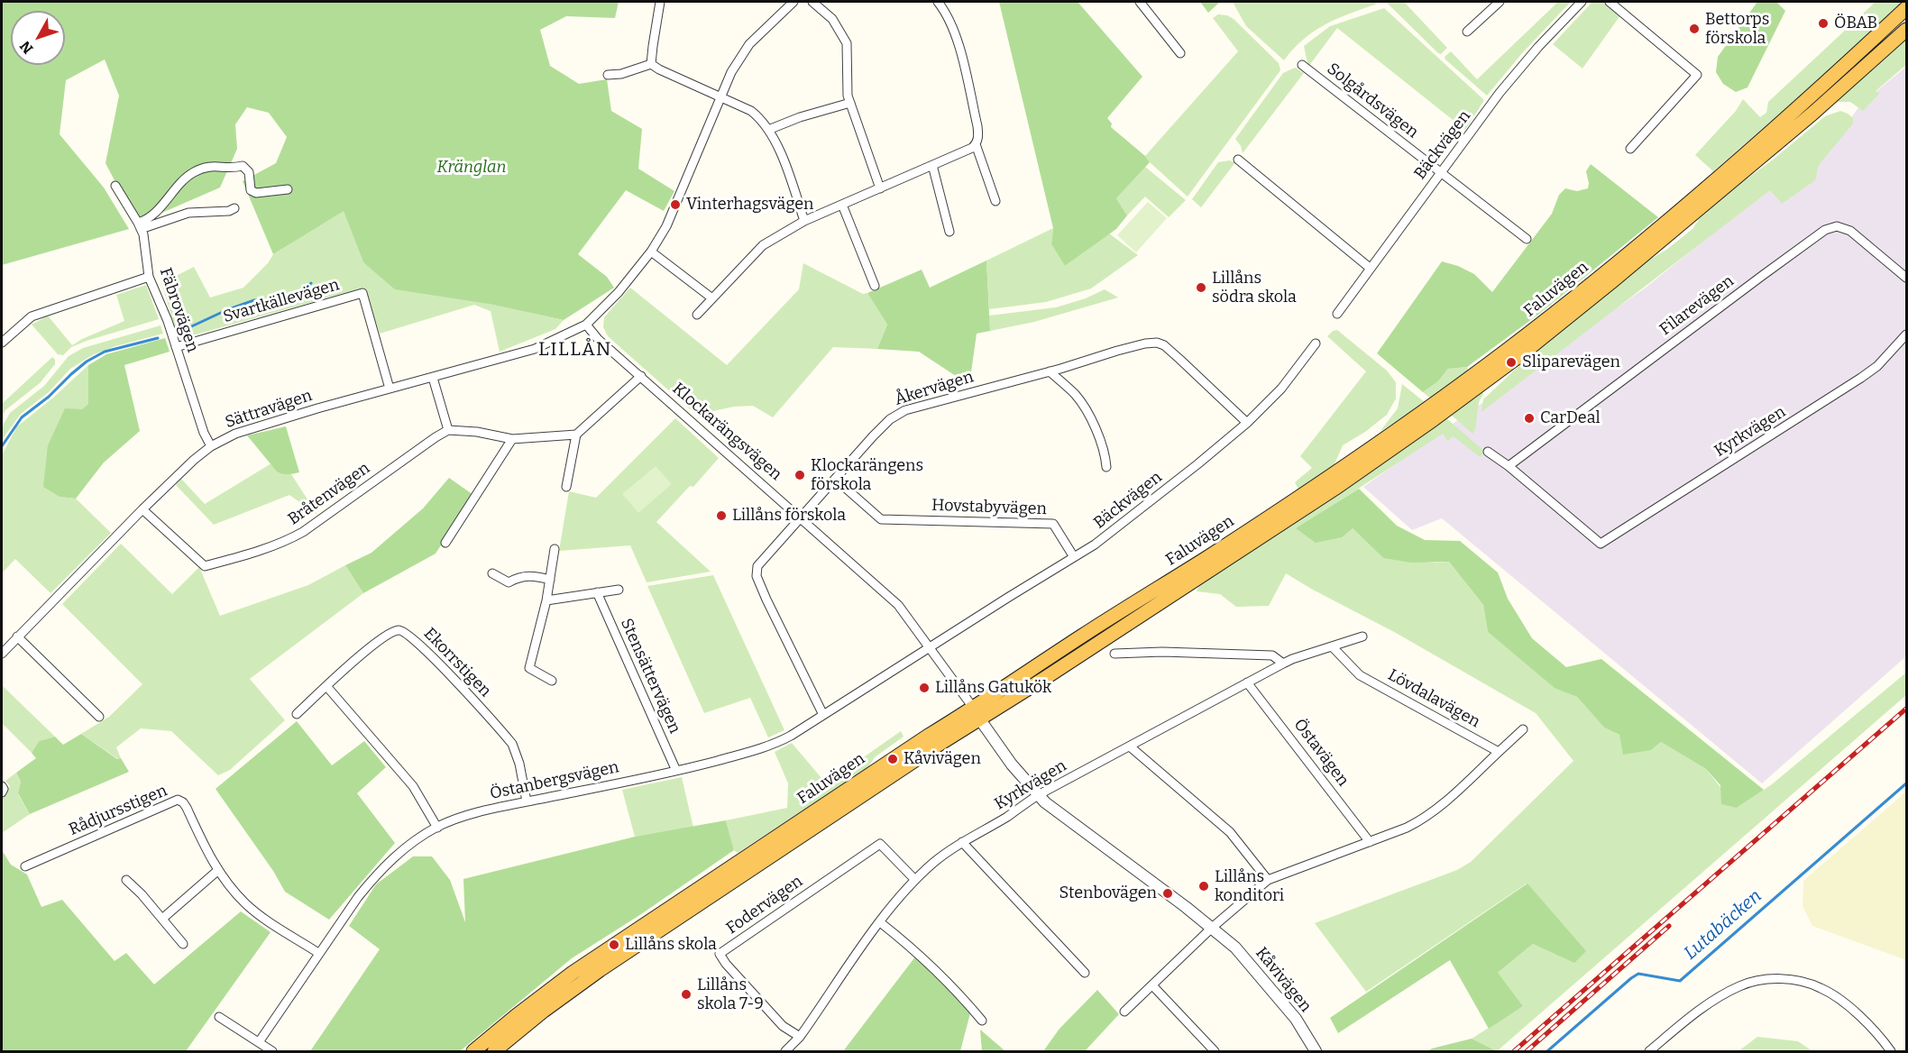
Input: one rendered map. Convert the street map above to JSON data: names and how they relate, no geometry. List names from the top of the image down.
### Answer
{
  "streets": {
    "highway": ["Faluvägen"],
    "street": [
      "Solgårdsvägen",
      "Bäckvägen",
      "Svartkällevägen",
      "Filarevägen",
      "Fäbrovägen",
      "Åkervägen",
      "Sättravägen",
      "Klockarängsvägen",
      "Kyrkvägen",
      "Bråtenvägen",
      "Hovstabyvägen",
      "Ekorrstigen",
      "Stensättervägen",
      "Lövdalavägen",
      "Östavägen",
      "Östanbergsvägen",
      "Rådjursstigen",
      "Fodervägen",
      "Kåvivägen"
    ]
  },
  "crossings": [
    ["Solgårdsvägen", "Bäckvägen"],
    ["Bäckvägen", "Åkervägen"],
    ["Bäckvägen", "Klockarängsvägen"],
    ["Bäckvägen", "Hovstabyvägen"],
    ["Bäckvägen", "Östanbergsvägen"],
    ["Faluvägen", "Klockarängsvägen"],
    ["Faluvägen", "Kåvivägen"],
    ["Svartkällevägen", "Fäbrovägen"],
    ["Svartkällevägen", "Sättravägen"],
    ["Filarevägen", "Kyrkvägen"],
    ["Fäbrovägen", "Sättravägen"],
    ["Åkervägen", "Klockarängsvägen"],
    ["Åkervägen", "Hovstabyvägen"],
    ["Åkervägen", "Östanbergsvägen"],
    ["Sättravägen", "Klockarängsvägen"],
    ["Sättravägen", "Bråtenvägen"],
    ["Klockarängsvägen", "Östanbergsvägen"],
    ["Klockarängsvägen", "Kåvivägen"],
    ["Kyrkvägen", "Lövdalavägen"],
    ["Kyrkvägen", "Östavägen"],
    ["Kyrkvägen", "Fodervägen"],
    ["Kyrkvägen", "Kåvivägen"],
    ["Ekorrstigen", "Östanbergsvägen"],
    ["Stensättervägen", "Östanbergsvägen"],
    ["Östanbergsvägen", "Rådjursstigen"]
  ],
  "districts": ["LILLÅN"],
  "water": ["Lutabäcken"],
  "parks": ["Kränglan"],
  "places": [
    "ÖBAB",
    "Bettorps förskola",
    "Vinterhagsvägen",
    "Lillåns södra skola",
    "Sliparevägen",
    "CarDeal",
    "Klockarängens förskola",
    "Lillåns förskola",
    "Lillåns Gatukök",
    "Kåvivägen",
    "Lillåns konditori",
    "Stenbovägen",
    "Lillåns skola",
    "Lillåns skola 7-9"
  ],
  "north": "bottom left"
}
